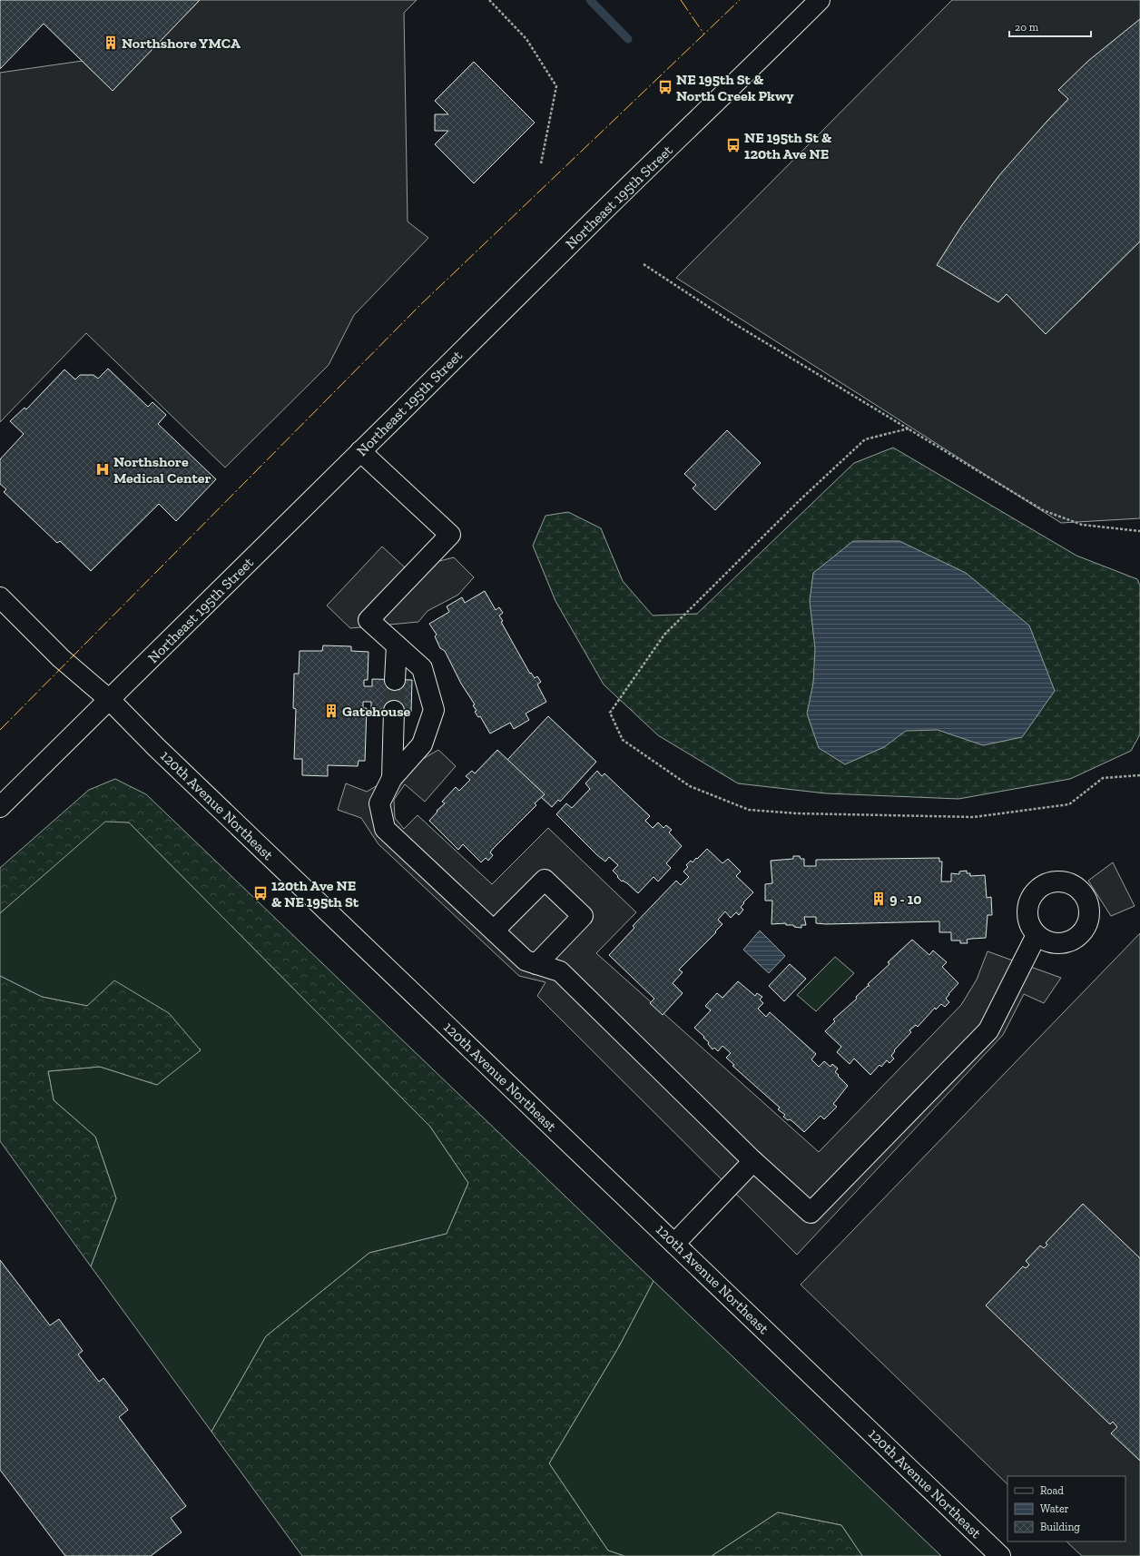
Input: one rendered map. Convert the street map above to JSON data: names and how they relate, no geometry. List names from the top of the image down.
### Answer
{
  "streets": {
    "main road": ["Northeast 195th Street", "120th Avenue Northeast"]
  },
  "crossings": [
    ["Northeast 195th Street", "120th Avenue Northeast"]
  ],
  "places": {
    "building": ["Northshore YMCA", "Gatehouse", "9 - 10"],
    "bus stop": ["NE 195th St & North Creek Pkwy", "NE 195th St & 120th Ave NE", "120th Ave NE & NE 195th St"],
    "hospital": ["Northshore Medical Center"]
  },
  "legend": ["Road", "Water", "Building"],
  "scale_bar": "20 m"
}
